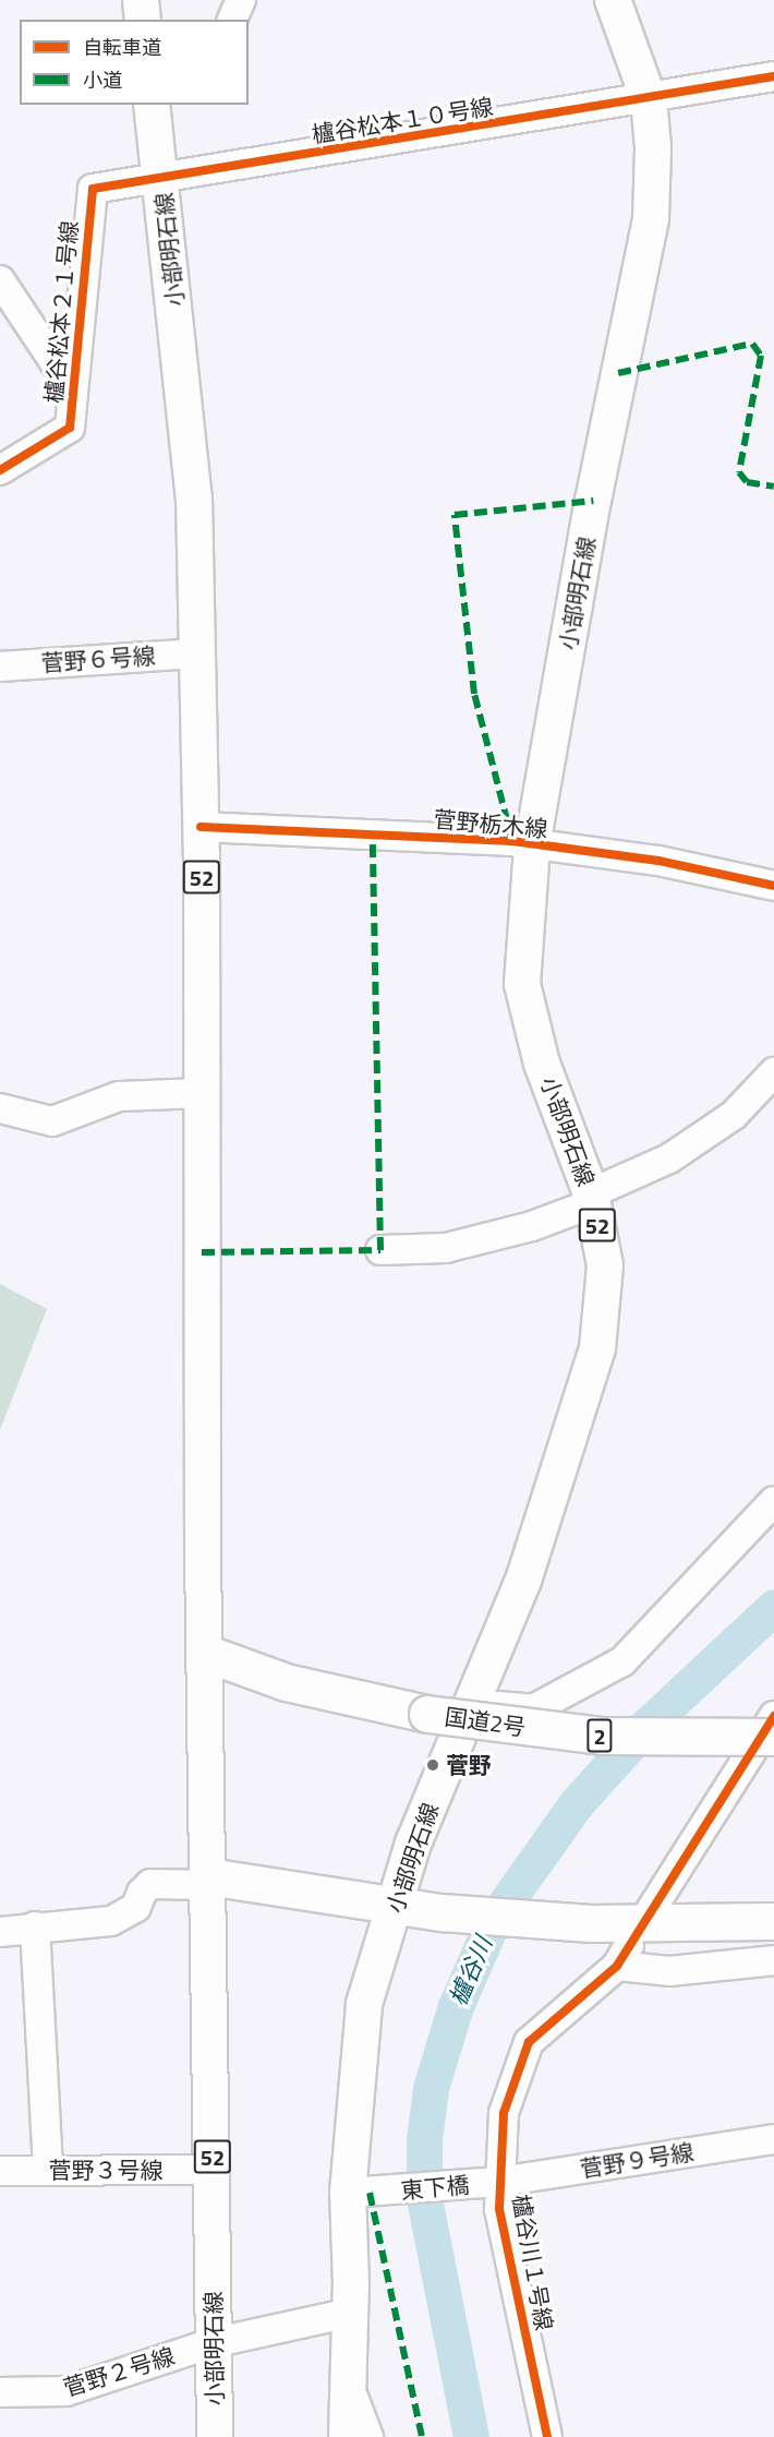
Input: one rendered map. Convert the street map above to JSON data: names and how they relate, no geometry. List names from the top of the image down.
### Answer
{
  "streets": {
    "highway": ["国道2号", "2"],
    "main road": ["小部明石線", "52"],
    "street": [
      "櫨谷松本１０号線",
      "櫨谷松本２１号線",
      "菅野６号線",
      "菅野栃木線",
      "菅野９号線",
      "菅野３号線",
      "東下橋",
      "櫨谷川１号線",
      "菅野２号線"
    ]
  },
  "crossings": [
    ["櫨谷松本１０号線", "小部明石線"],
    ["櫨谷松本１０号線", "櫨谷松本２１号線"],
    ["小部明石線", "櫨谷松本２１号線"],
    ["小部明石線", "菅野６号線"],
    ["小部明石線", "菅野栃木線"],
    ["小部明石線", "国道2号"],
    ["小部明石線", "菅野３号線"],
    ["小部明石線", "東下橋"],
    ["小部明石線", "菅野２号線"],
    ["菅野９号線", "東下橋"],
    ["菅野９号線", "櫨谷川１号線"],
    ["東下橋", "櫨谷川１号線"]
  ],
  "water": ["櫨谷川"],
  "places": ["菅野"],
  "legend": ["自転車道", "小道"]
}
